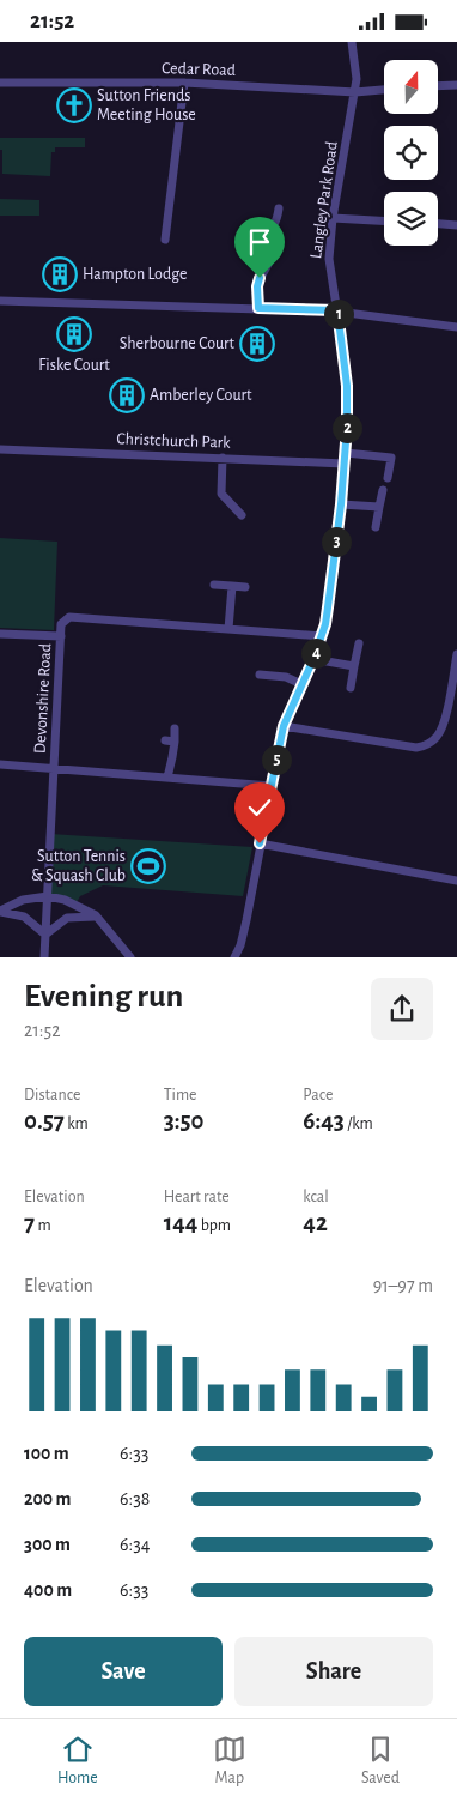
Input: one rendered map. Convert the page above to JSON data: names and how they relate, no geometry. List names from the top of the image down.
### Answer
{
  "streets": {
    "street": [
      "Cedar Road",
      "Langley Park Road",
      "Christchurch Park",
      "Devonshire Road"
    ]
  },
  "crossings": [
    ["Cedar Road", "Langley Park Road"],
    ["Langley Park Road", "Christchurch Park"],
    ["Langley Park Road", "Devonshire Road"]
  ],
  "places": {
    "church": ["Sutton Friends Meeting House"],
    "building": [
      "Hampton Lodge",
      "Fiske Court",
      "Sherbourne Court",
      "Amberley Court"
    ],
    "sports": ["Sutton Tennis & Squash Club"]
  },
  "north": "top",
  "page": {
    "status": "21:52",
    "pins": [
      "1",
      "2",
      "3",
      "4",
      "5"
    ],
    "heading": ["Evening run", "21:52"],
    "stats": [
      ["Distance", "0.57 km"],
      ["Time", "3:50"],
      ["Pace", "6:43 /km"],
      ["Elevation", "7 m"],
      ["Heart rate", "144 bpm"],
      ["kcal", "42"]
    ],
    "chart": ["Elevation", "91–97 m"],
    "list": [
      {
        "name": "100 m",
        "note": "6:33"
      },
      {
        "name": "200 m",
        "note": "6:38"
      },
      {
        "name": "300 m",
        "note": "6:34"
      },
      {
        "name": "400 m",
        "note": "6:33"
      }
    ],
    "buttons": ["Save", "Share"],
    "tabs": ["Home", "Map", "Saved"]
  }
}
